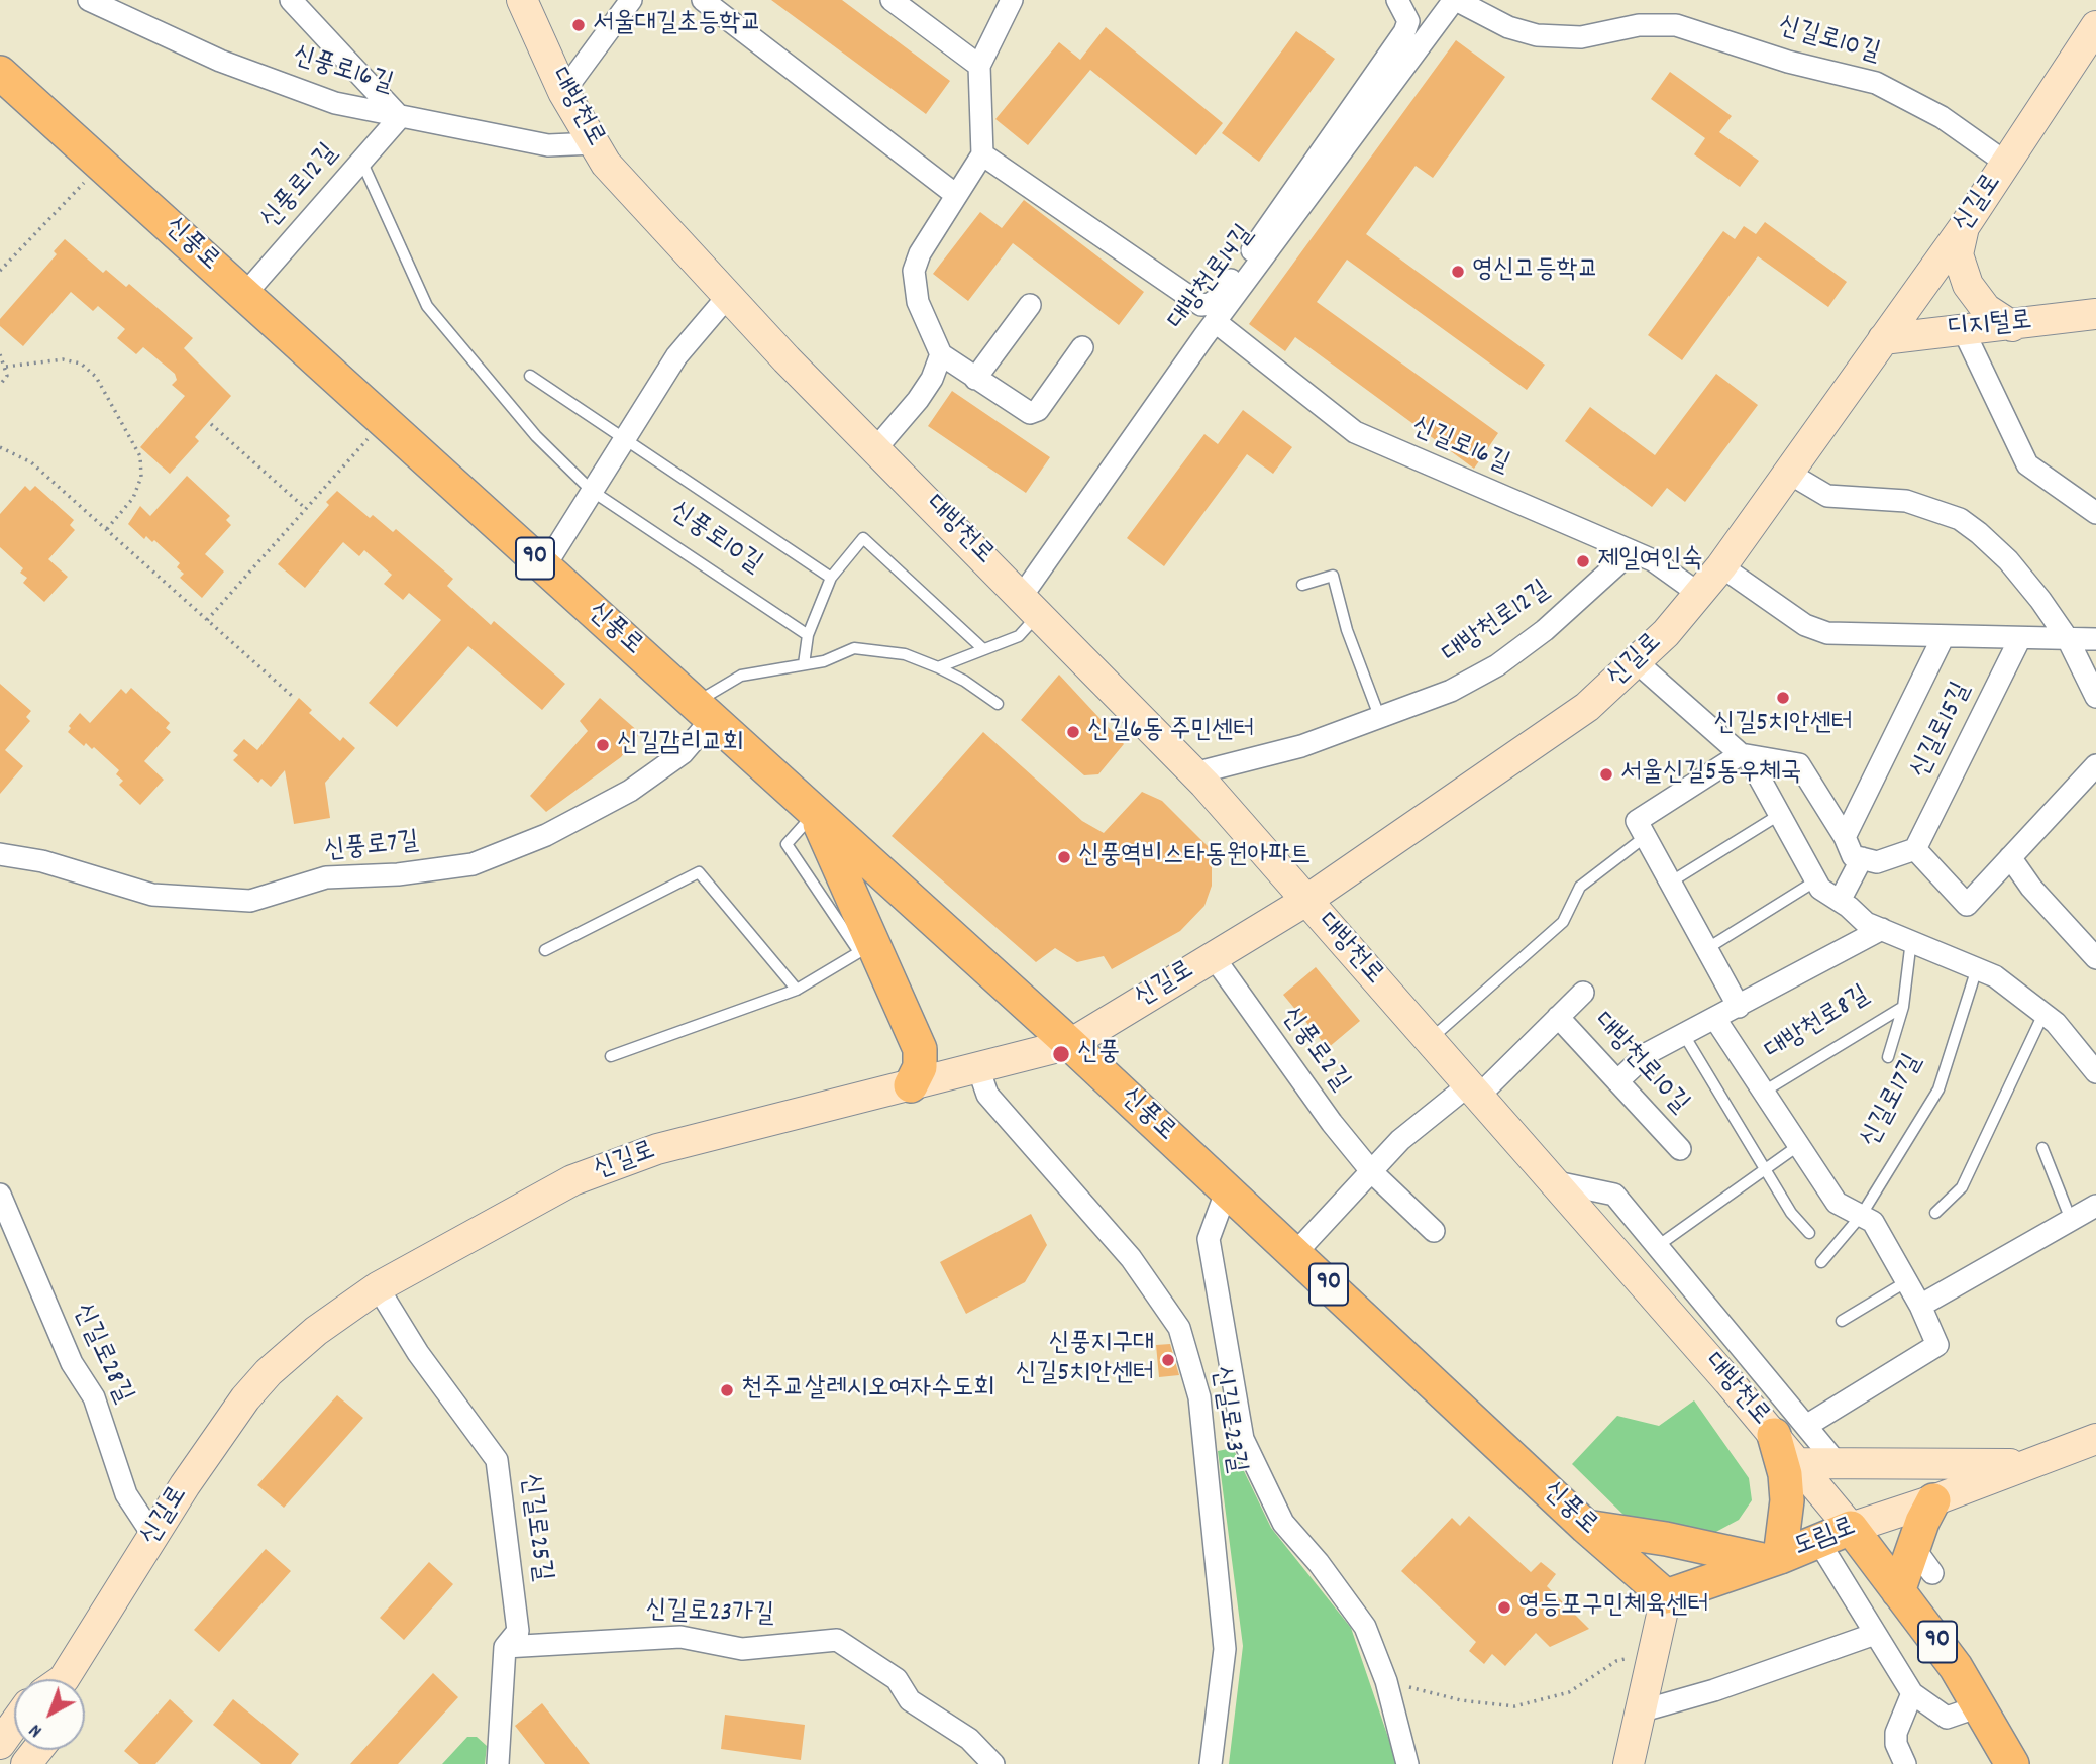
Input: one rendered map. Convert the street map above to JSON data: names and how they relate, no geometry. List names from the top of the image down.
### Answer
{
  "streets": {
    "main road": [
      "대방천로",
      "신길로",
      "신풍로",
      "디지털로",
      "90",
      "도림로"
    ],
    "street": [
      "신길로10길",
      "신풍로16길",
      "신풍로12길",
      "대방천로14길",
      "신길로16길",
      "대방천로12길",
      "신길로15길",
      "신풍로7길",
      "대방천로8길",
      "신풍로2길",
      "대방천로10길",
      "신길로28길",
      "신길로23길",
      "신길로25길",
      "신길로23가길"
    ],
    "lane": ["신풍로10길", "신길로17길"]
  },
  "crossings": [
    ["신길로10길", "신길로"],
    ["신길로10길", "대방천로14길"],
    ["신풍로16길", "대방천로"],
    ["신풍로16길", "신풍로12길"],
    ["대방천로", "신길로"],
    ["대방천로", "대방천로14길"],
    ["대방천로", "대방천로12길"],
    ["대방천로", "대방천로10길"],
    ["대방천로", "도림로"],
    ["신풍로12길", "신풍로"],
    ["신풍로12길", "신풍로10길"],
    ["신길로", "신풍로"],
    ["신길로", "디지털로"],
    ["신길로", "신길로16길"],
    ["신길로", "신풍로2길"],
    ["신길로", "신길로28길"],
    ["신길로", "신길로23길"],
    ["신길로", "신길로25길"],
    ["신풍로", "신풍로7길"],
    ["신풍로", "도림로"],
    ["대방천로14길", "신길로16길"],
    ["신길로16길", "대방천로12길"],
    ["대방천로8길", "신길로17길"],
    ["신길로25길", "신길로23가길"]
  ],
  "places": [
    "서울대길초등학교",
    "영신고등학교",
    "제일여인숙",
    "신길5치안센터",
    "신길6동 주민센터",
    "신길감리교회",
    "서울신길5동우체국",
    "신풍역비스타동원아파트",
    "신풍",
    "신풍지구대 신길5치안센터",
    "천주교살레시오여자수도회",
    "영등포구민체육센터"
  ],
  "north": "bottom left"
}
